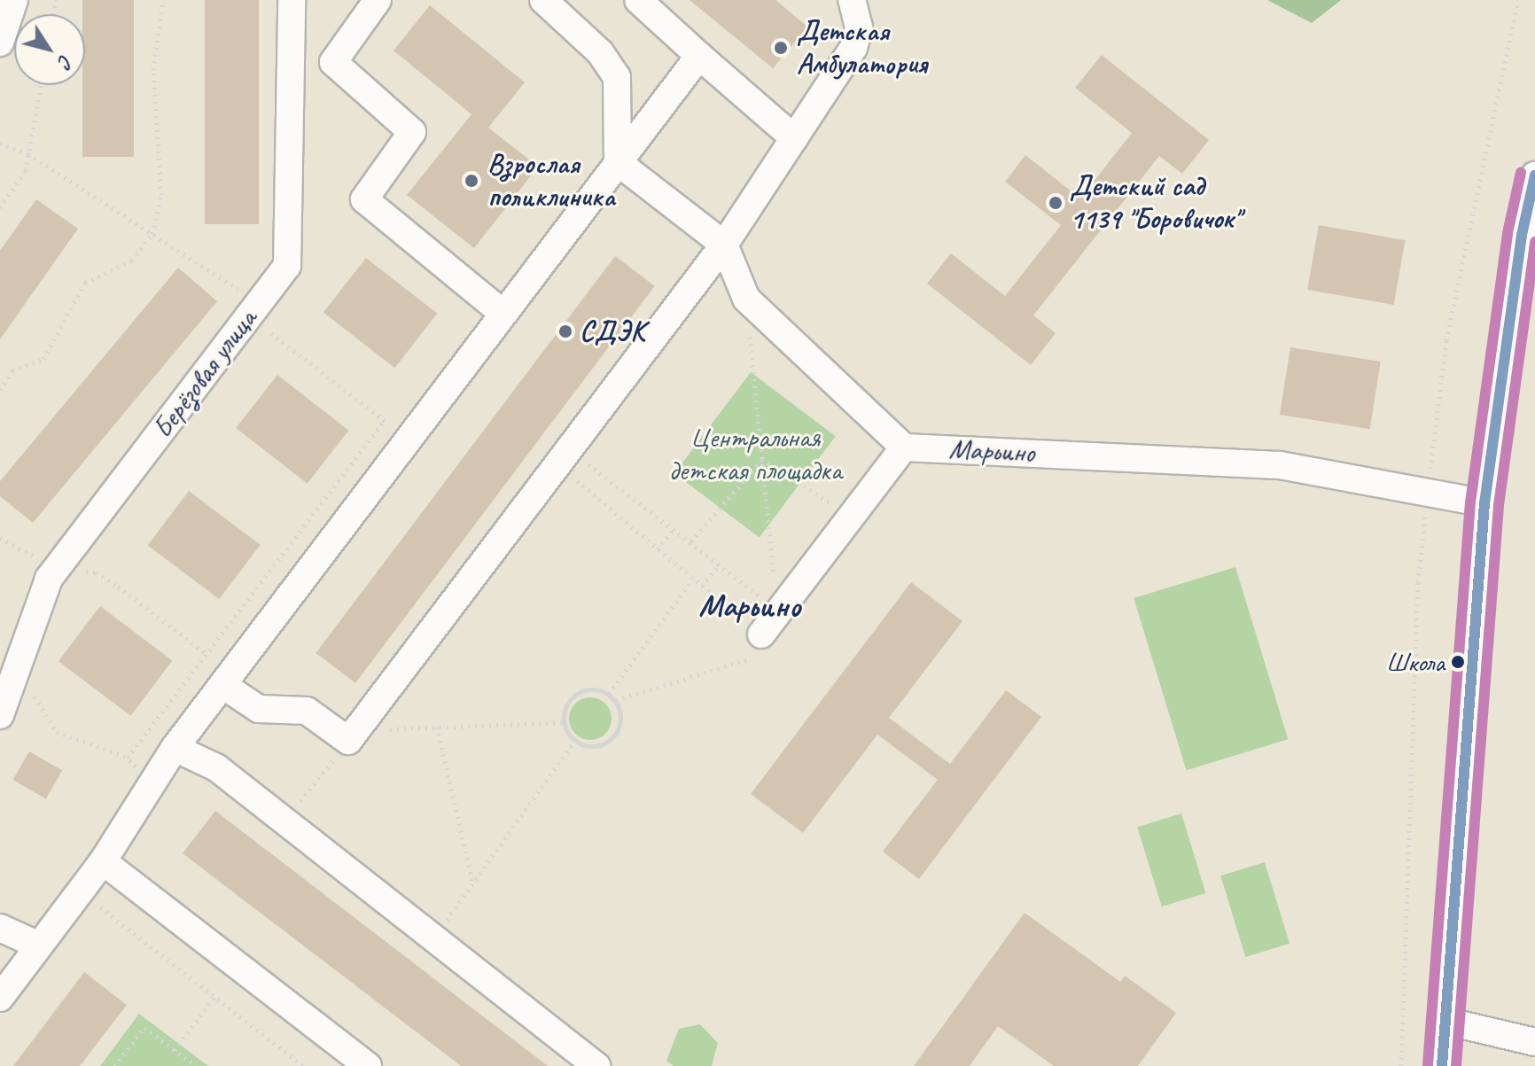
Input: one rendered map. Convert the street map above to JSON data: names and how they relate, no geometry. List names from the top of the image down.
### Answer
{
  "streets": {
    "street": ["Берёзовая улица", "Марьино"]
  },
  "districts": ["Марьино"],
  "parks": ["Центральная детская площадка"],
  "places": [
    "Детская Амбулатория",
    "Взрослая поликлиника",
    "Детский сад 1139 \"Боровичок\"",
    "СДЭК",
    "Школа"
  ],
  "north": "bottom right"
}
